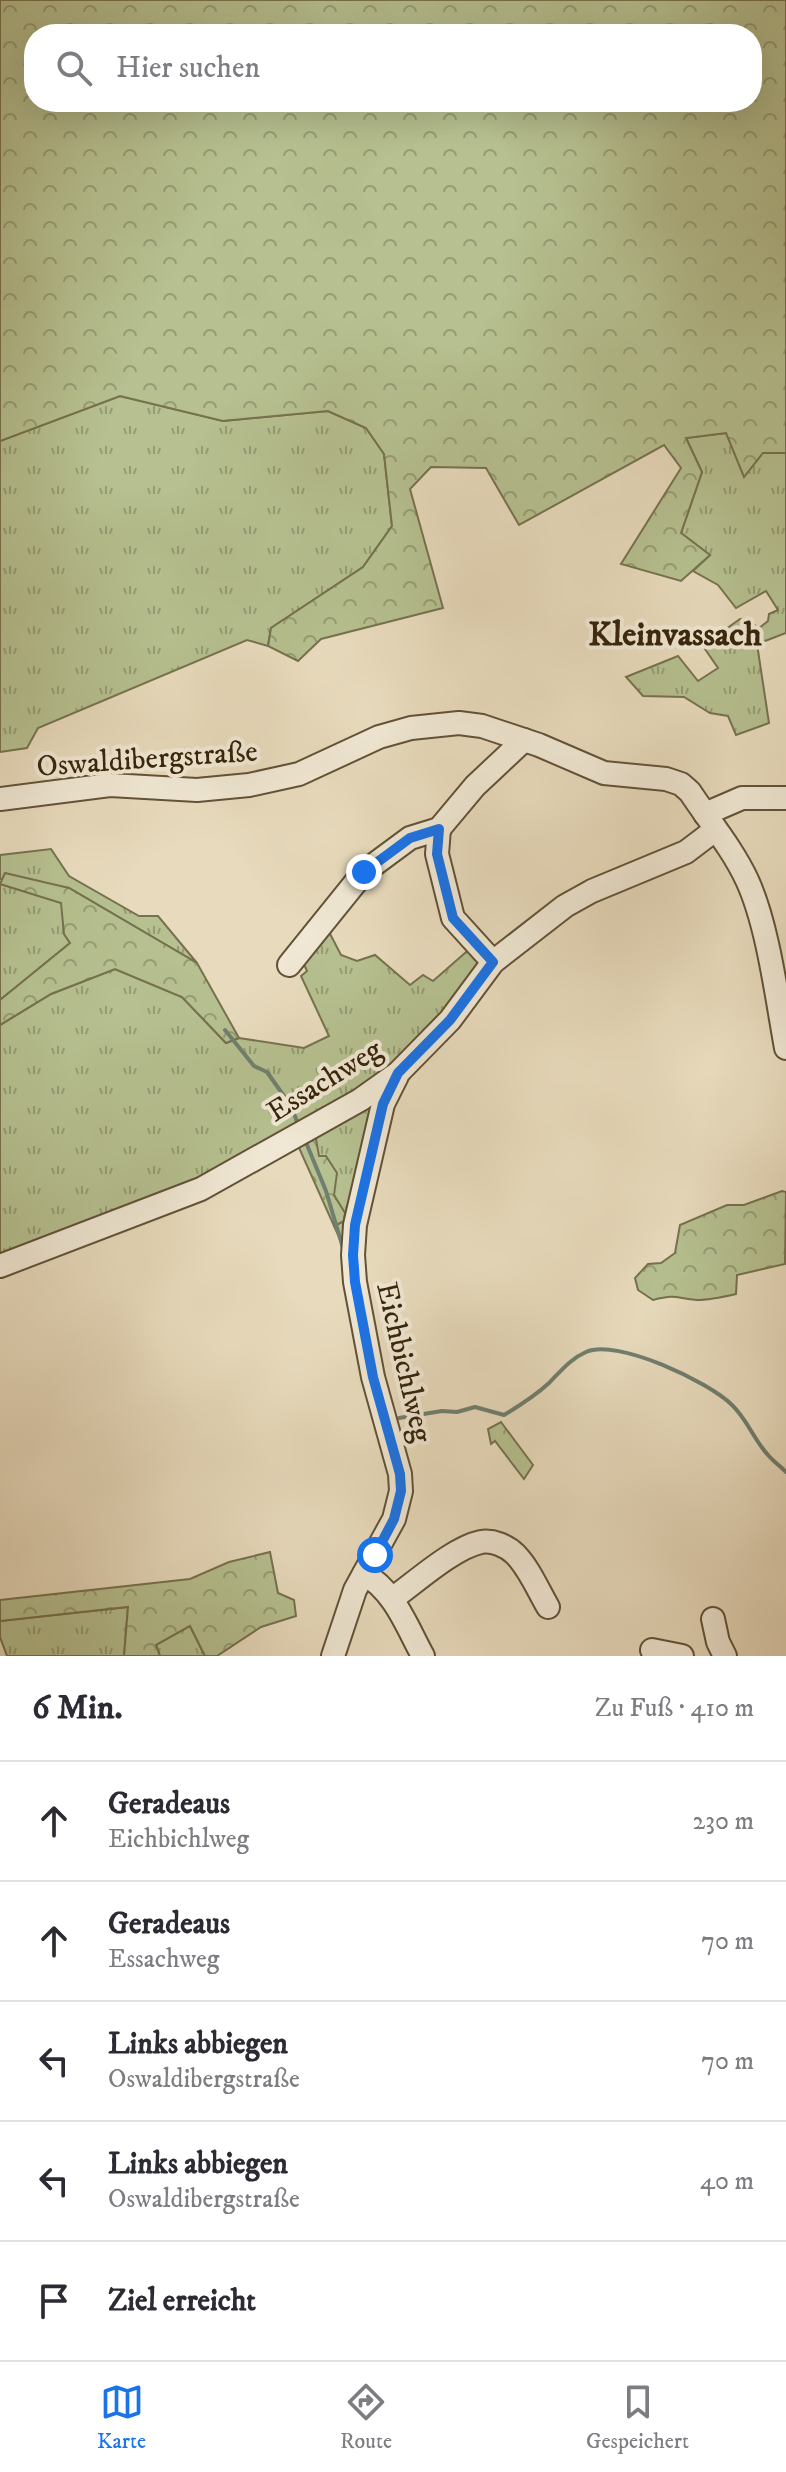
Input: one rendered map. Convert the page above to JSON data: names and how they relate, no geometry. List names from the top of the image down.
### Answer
{
  "streets": {
    "street": ["Oswaldibergstraße", "Essachweg", "Eichbichlweg"]
  },
  "crossings": [
    ["Oswaldibergstraße", "Essachweg"],
    ["Essachweg", "Eichbichlweg"]
  ],
  "districts": ["Kleinvassach"],
  "page": {
    "search": "Hier suchen",
    "heading": ["6 Min.", "Zu Fuß · 410 m"],
    "list": [
      ["Geradeaus", "Eichbichlweg", "230 m"],
      ["Geradeaus", "Essachweg", "70 m"],
      ["Links abbiegen", "Oswaldibergstraße", "70 m"],
      ["Links abbiegen", "Oswaldibergstraße", "40 m"],
      "Ziel erreicht"
    ],
    "nav": ["Karte", "Route", "Gespeichert"]
  }
}
